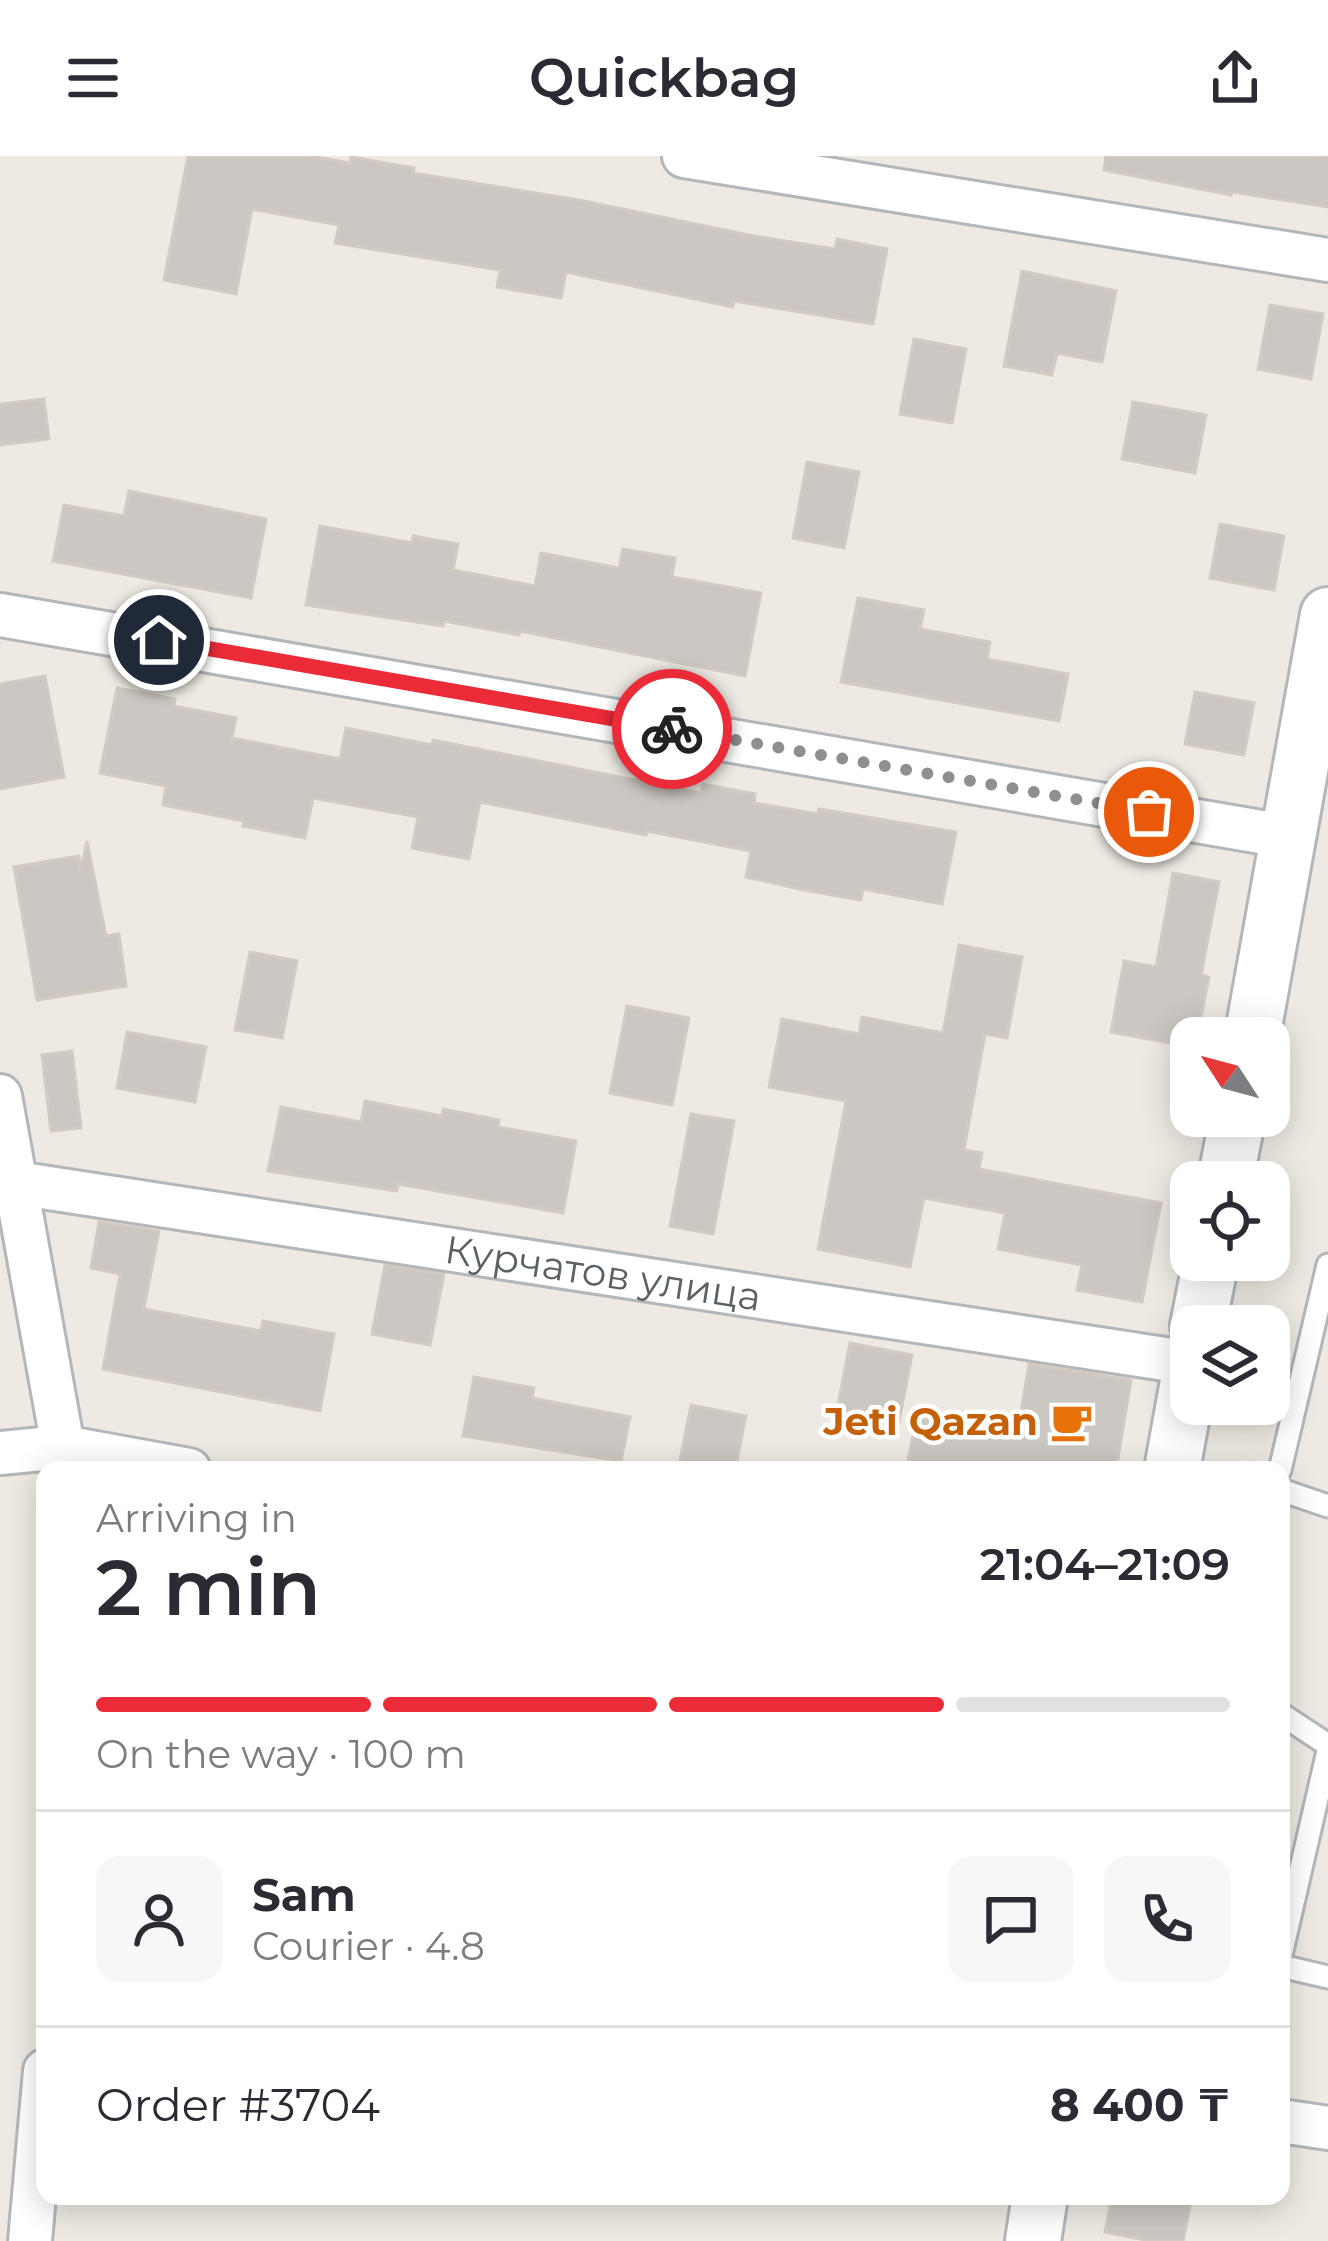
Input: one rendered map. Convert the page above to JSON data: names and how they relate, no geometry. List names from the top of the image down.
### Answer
{
  "streets": {
    "street": ["Курчатов улица"]
  },
  "places": {
    "cafe": ["Jeti Qazan"]
  },
  "north": "top left",
  "page": {
    "header": "Quickbag",
    "heading": ["2 min", "Arriving in", "21:04–21:09"],
    "panel": [
      "Sam",
      "Courier · 4.8",
      "Order #3704",
      "8 400 ₸"
    ],
    "bar": "On the way · 100 m"
  }
}
